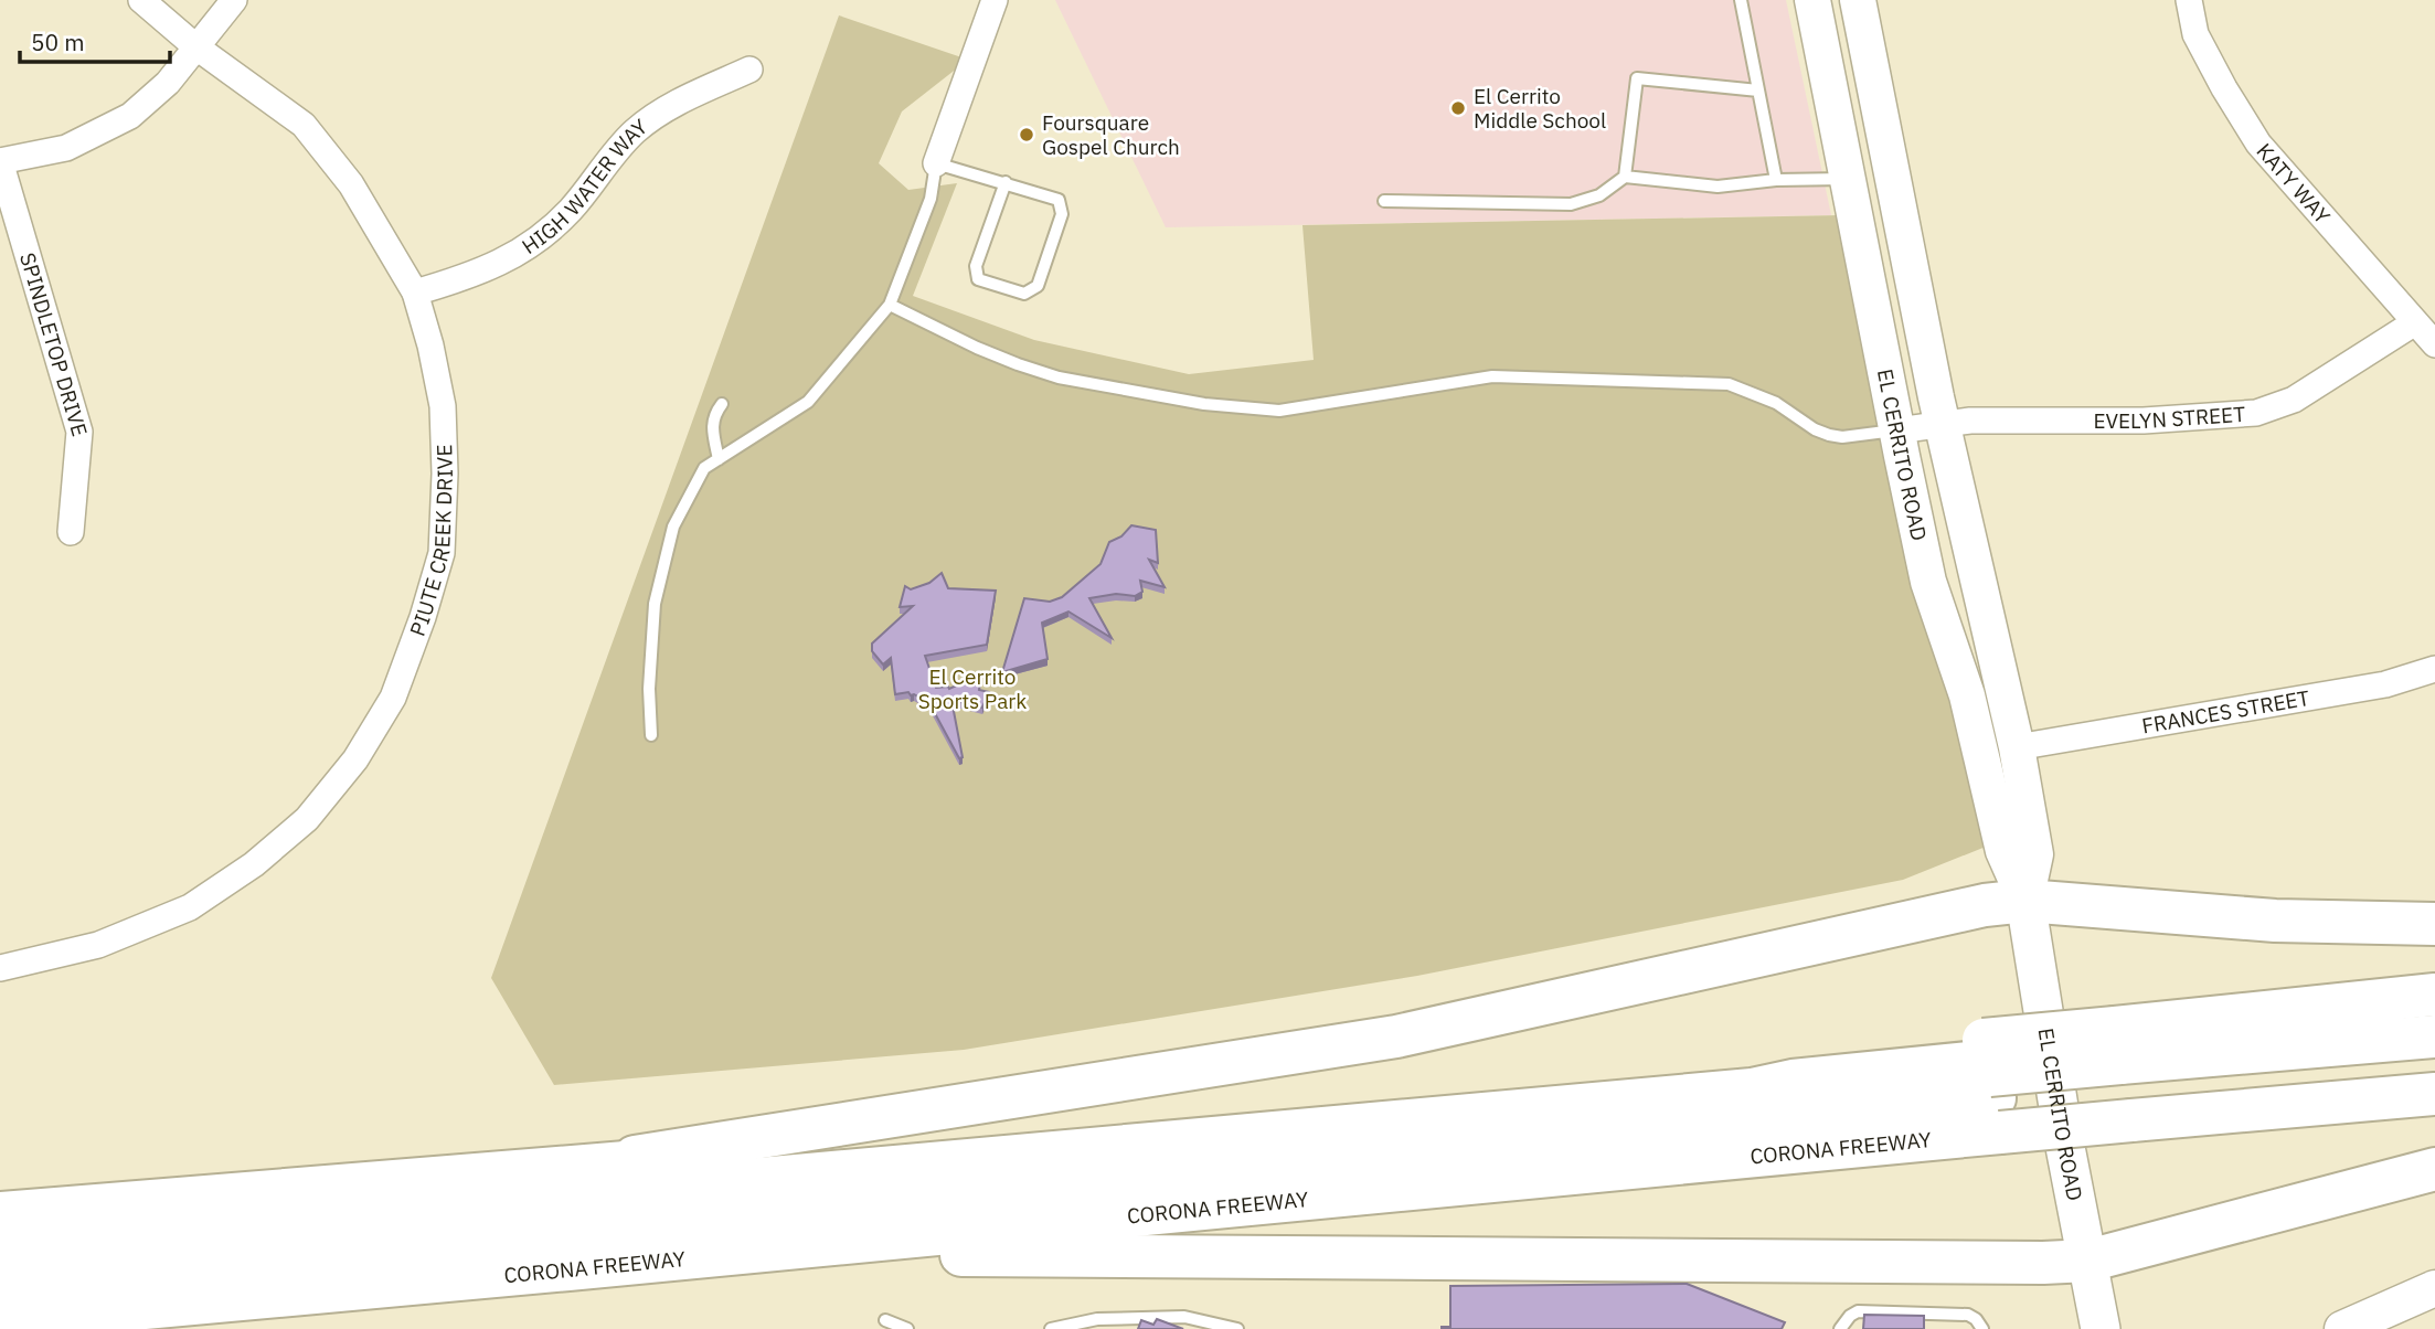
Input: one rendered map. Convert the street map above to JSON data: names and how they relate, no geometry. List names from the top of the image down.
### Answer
{
  "streets": {
    "highway": ["CORONA FREEWAY"],
    "main road": ["EL CERRITO ROAD"],
    "street": [
      "KATY WAY",
      "HIGH WATER WAY",
      "SPINDLETOP DRIVE",
      "EVELYN STREET",
      "PIUTE CREEK DRIVE",
      "FRANCES STREET"
    ]
  },
  "crossings": [
    ["KATY WAY", "EVELYN STREET"],
    ["HIGH WATER WAY", "PIUTE CREEK DRIVE"],
    ["EVELYN STREET", "EL CERRITO ROAD"],
    ["EL CERRITO ROAD", "FRANCES STREET"]
  ],
  "parks": ["El Cerrito Sports Park"],
  "places": ["El Cerrito Middle School", "Foursquare Gospel Church"],
  "scale_bar": "50 m"
}
